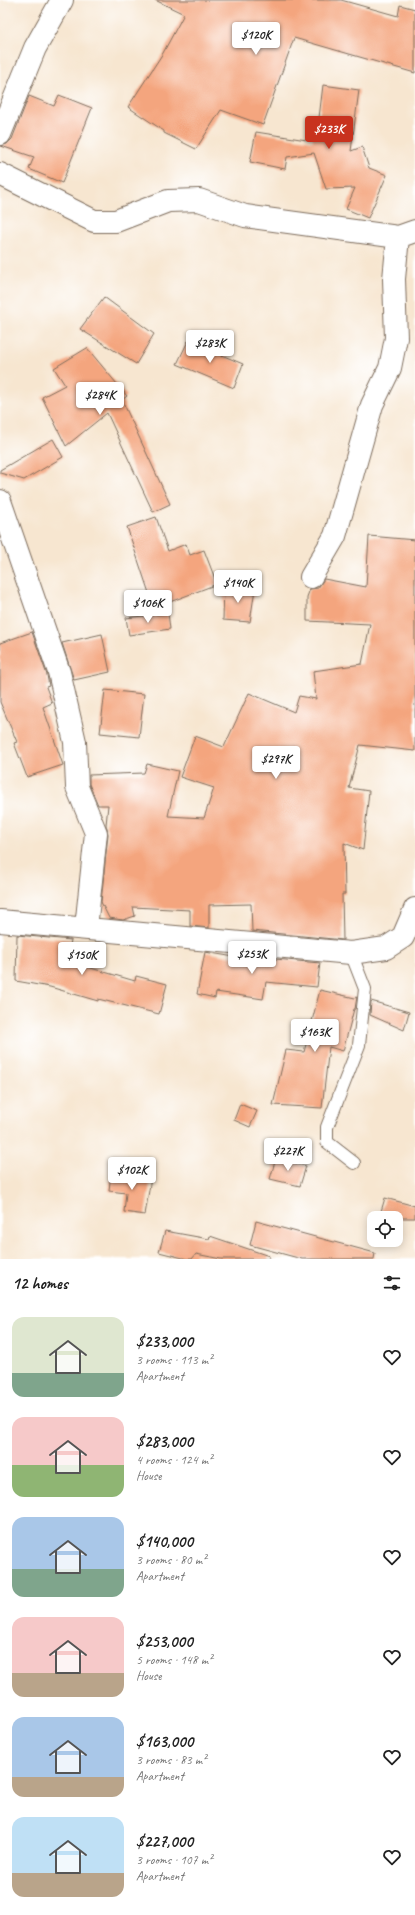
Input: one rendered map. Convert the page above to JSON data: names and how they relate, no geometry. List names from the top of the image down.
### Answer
{
  "page": {
    "price": [
      "$120K",
      "$233K",
      "$283K",
      "$284K",
      "$140K",
      "$106K",
      "$297K",
      "$253K",
      "$150K",
      "$163K",
      "$227K",
      "$102K"
    ],
    "heading": "12 homes",
    "list": [
      {
        "name": "$233,000",
        "note": "3 rooms · 113 m² · Apartment"
      },
      {
        "name": "$283,000",
        "note": "4 rooms · 124 m² · House"
      },
      {
        "name": "$140,000",
        "note": "3 rooms · 80 m² · Apartment"
      },
      {
        "name": "$253,000",
        "note": "5 rooms · 148 m² · House"
      },
      {
        "name": "$163,000",
        "note": "3 rooms · 83 m² · Apartment"
      },
      {
        "name": "$227,000",
        "note": "3 rooms · 107 m² · Apartment"
      }
    ]
  }
}
